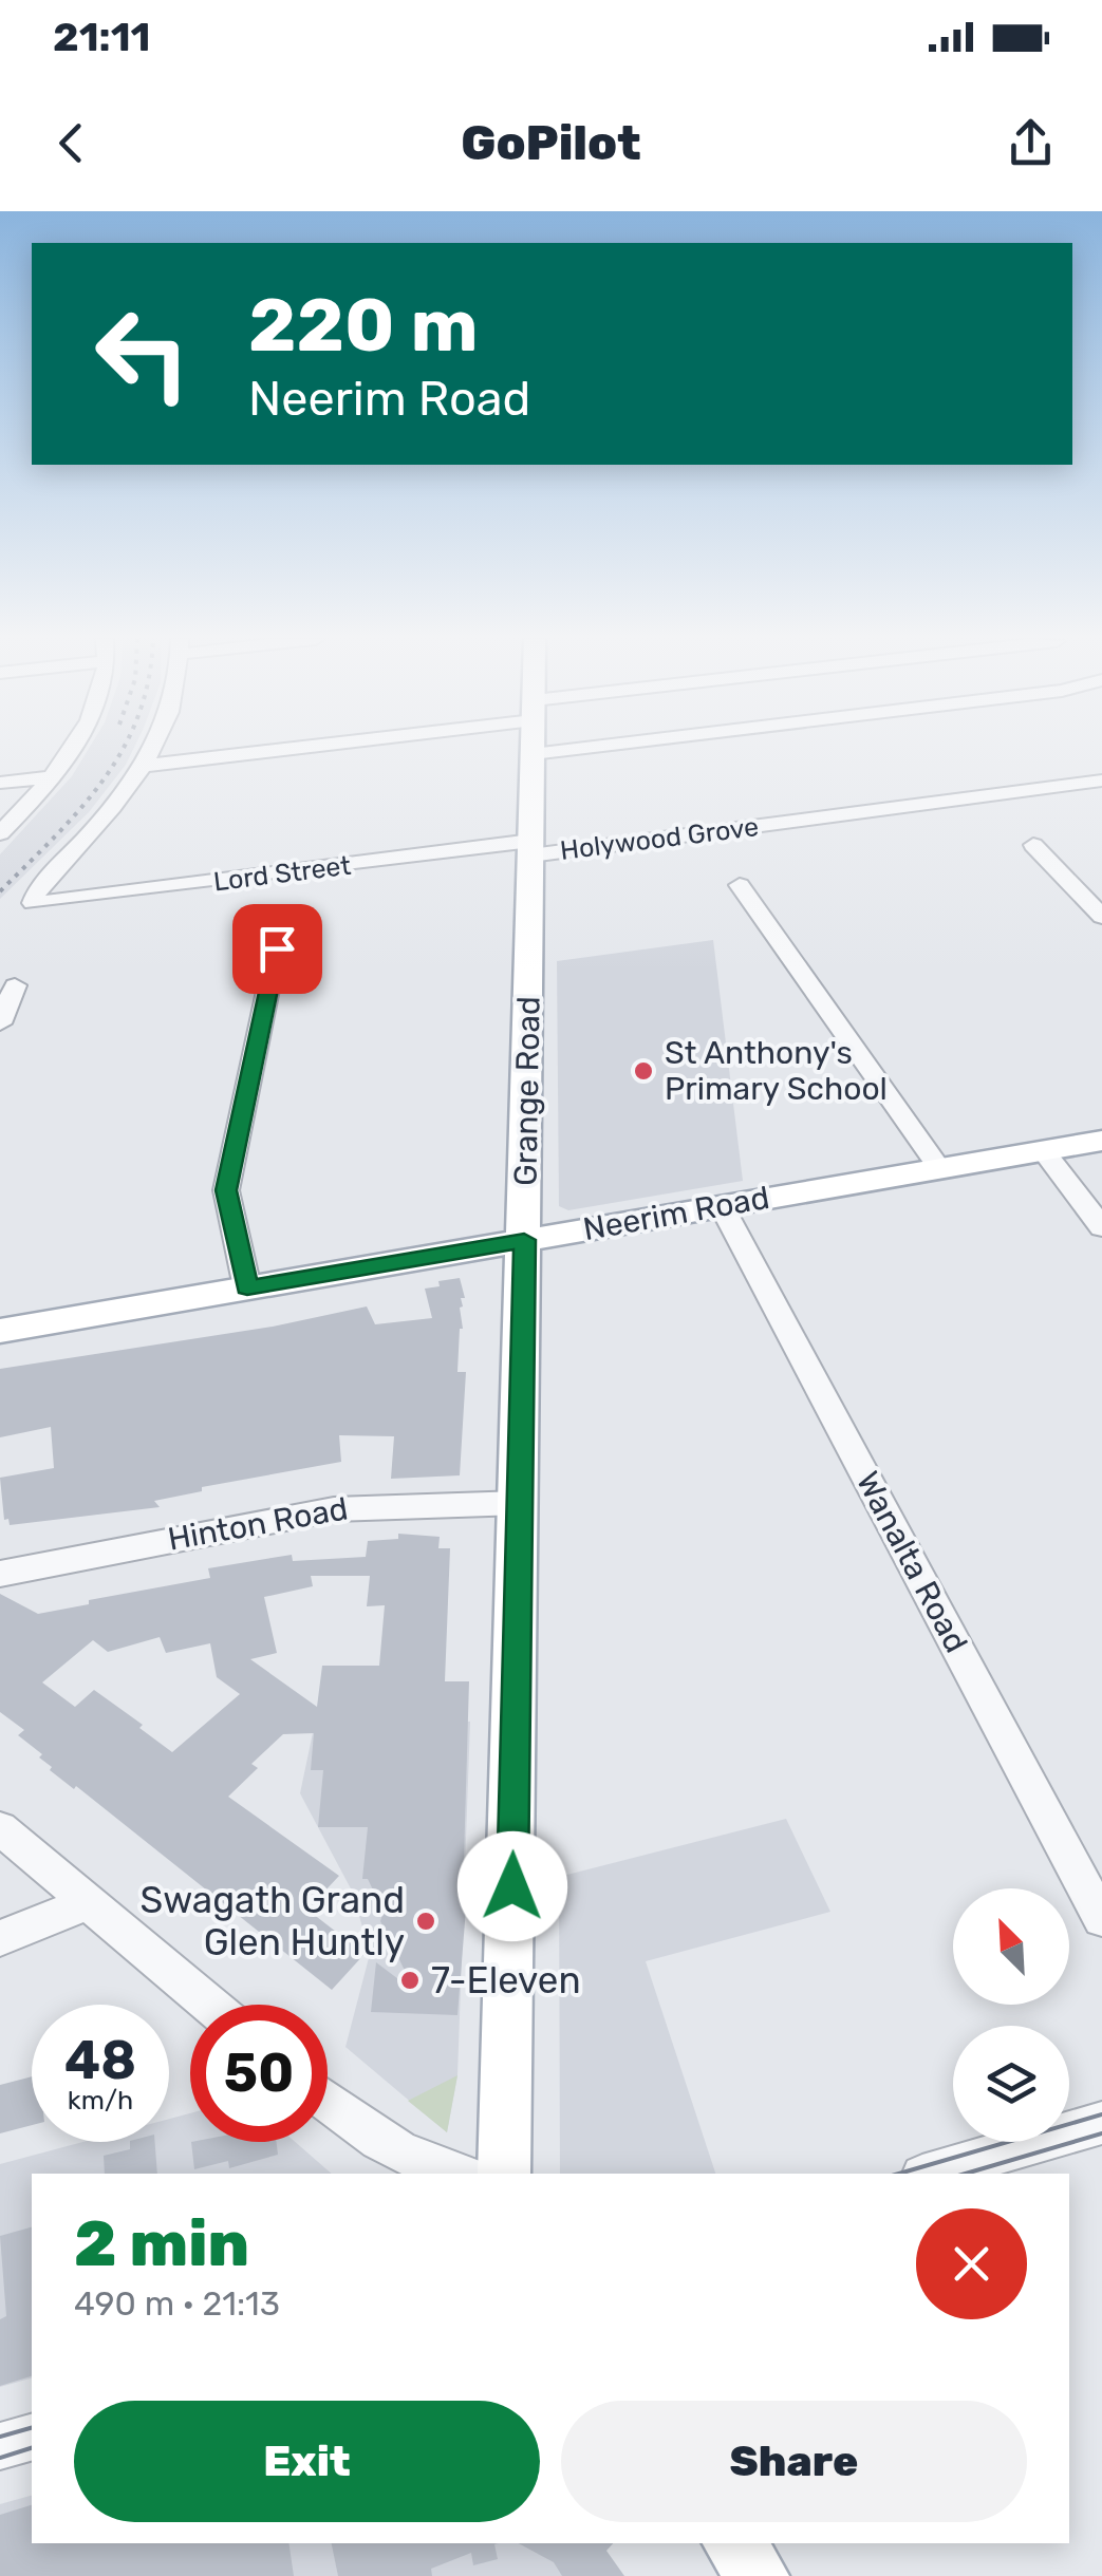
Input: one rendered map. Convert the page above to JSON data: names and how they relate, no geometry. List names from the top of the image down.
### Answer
{
  "streets": {
    "main road": ["Grange Road", "Neerim Road"],
    "street": [
      "Holywood Grove",
      "Lord Street",
      "Hinton Road",
      "Wanalta Road"
    ]
  },
  "crossings": [
    ["Holywood Grove", "Lord Street"],
    ["Holywood Grove", "Grange Road"],
    ["Lord Street", "Grange Road"],
    ["Grange Road", "Neerim Road"],
    ["Grange Road", "Hinton Road"],
    ["Neerim Road", "Wanalta Road"]
  ],
  "places": ["St Anthony's Primary School", "Swagath Grand Glen Huntly", "7-Eleven"],
  "north": "top left",
  "page": {
    "status": "21:11",
    "header": "GoPilot",
    "turn": ["220 m", "Neerim Road"],
    "speed": "48 km/h",
    "limit": "50",
    "heading": ["2 min", "490 m · 21:13"],
    "buttons": ["Exit", "Share"]
  }
}
